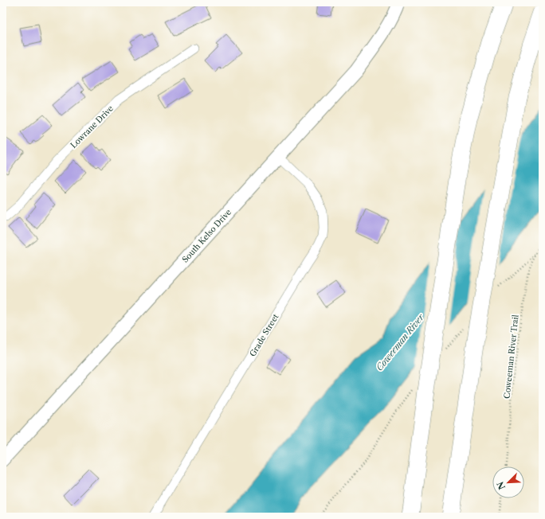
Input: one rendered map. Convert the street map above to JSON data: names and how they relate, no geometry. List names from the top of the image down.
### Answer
{
  "streets": {
    "main road": ["South Kelso Drive"],
    "street": ["Lowrane Drive", "Grade Street"],
    "path": ["Coweeman River Trail"]
  },
  "crossings": [
    ["South Kelso Drive", "Grade Street"]
  ],
  "water": ["Coweeman River"],
  "north": "bottom left"
}
